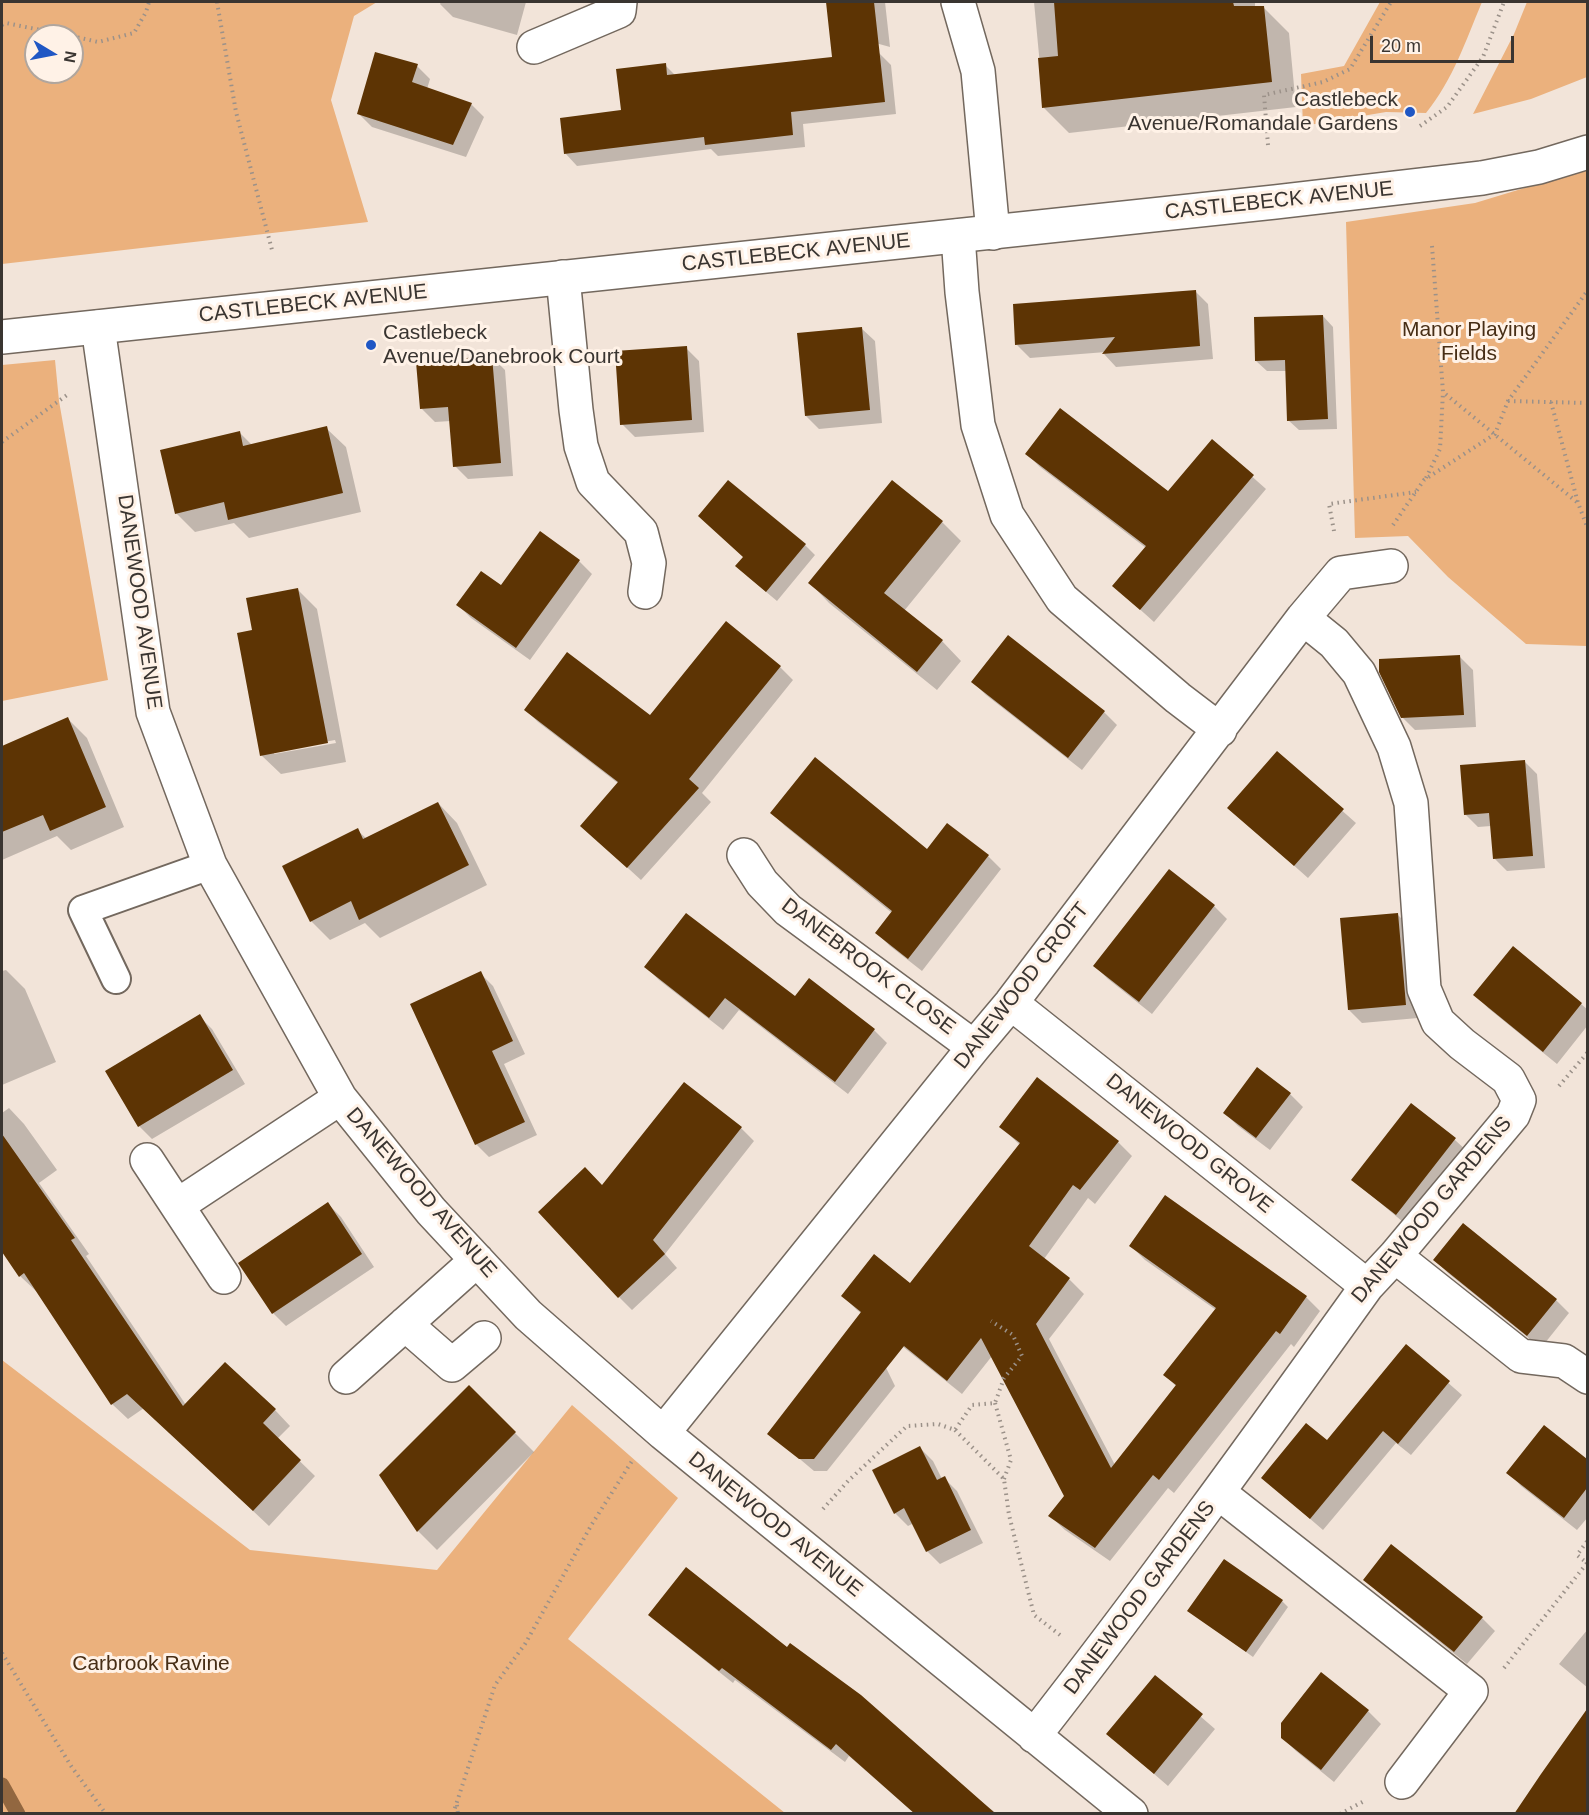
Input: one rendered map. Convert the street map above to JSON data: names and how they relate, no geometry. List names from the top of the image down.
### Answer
{
  "streets": {
    "street": [
      "CASTLEBECK AVENUE",
      "DANEWOOD AVENUE",
      "DANEBROOK CLOSE",
      "DANEWOOD CROFT",
      "DANEWOOD GROVE",
      "DANEWOOD GARDENS"
    ]
  },
  "crossings": [
    ["CASTLEBECK AVENUE", "DANEWOOD AVENUE"],
    ["DANEWOOD AVENUE", "DANEWOOD CROFT"],
    ["DANEWOOD AVENUE", "DANEWOOD GARDENS"],
    ["DANEBROOK CLOSE", "DANEWOOD CROFT"],
    ["DANEWOOD CROFT", "DANEWOOD GROVE"],
    ["DANEWOOD CROFT", "DANEWOOD GARDENS"],
    ["DANEWOOD GROVE", "DANEWOOD GARDENS"]
  ],
  "parks": ["Manor Playing Fields", "Carbrook Ravine"],
  "places": ["Castlebeck Avenue/Romandale Gardens", "Castlebeck Avenue/Danebrook Court"],
  "scale_bar": "20 m",
  "north": "right"
}
